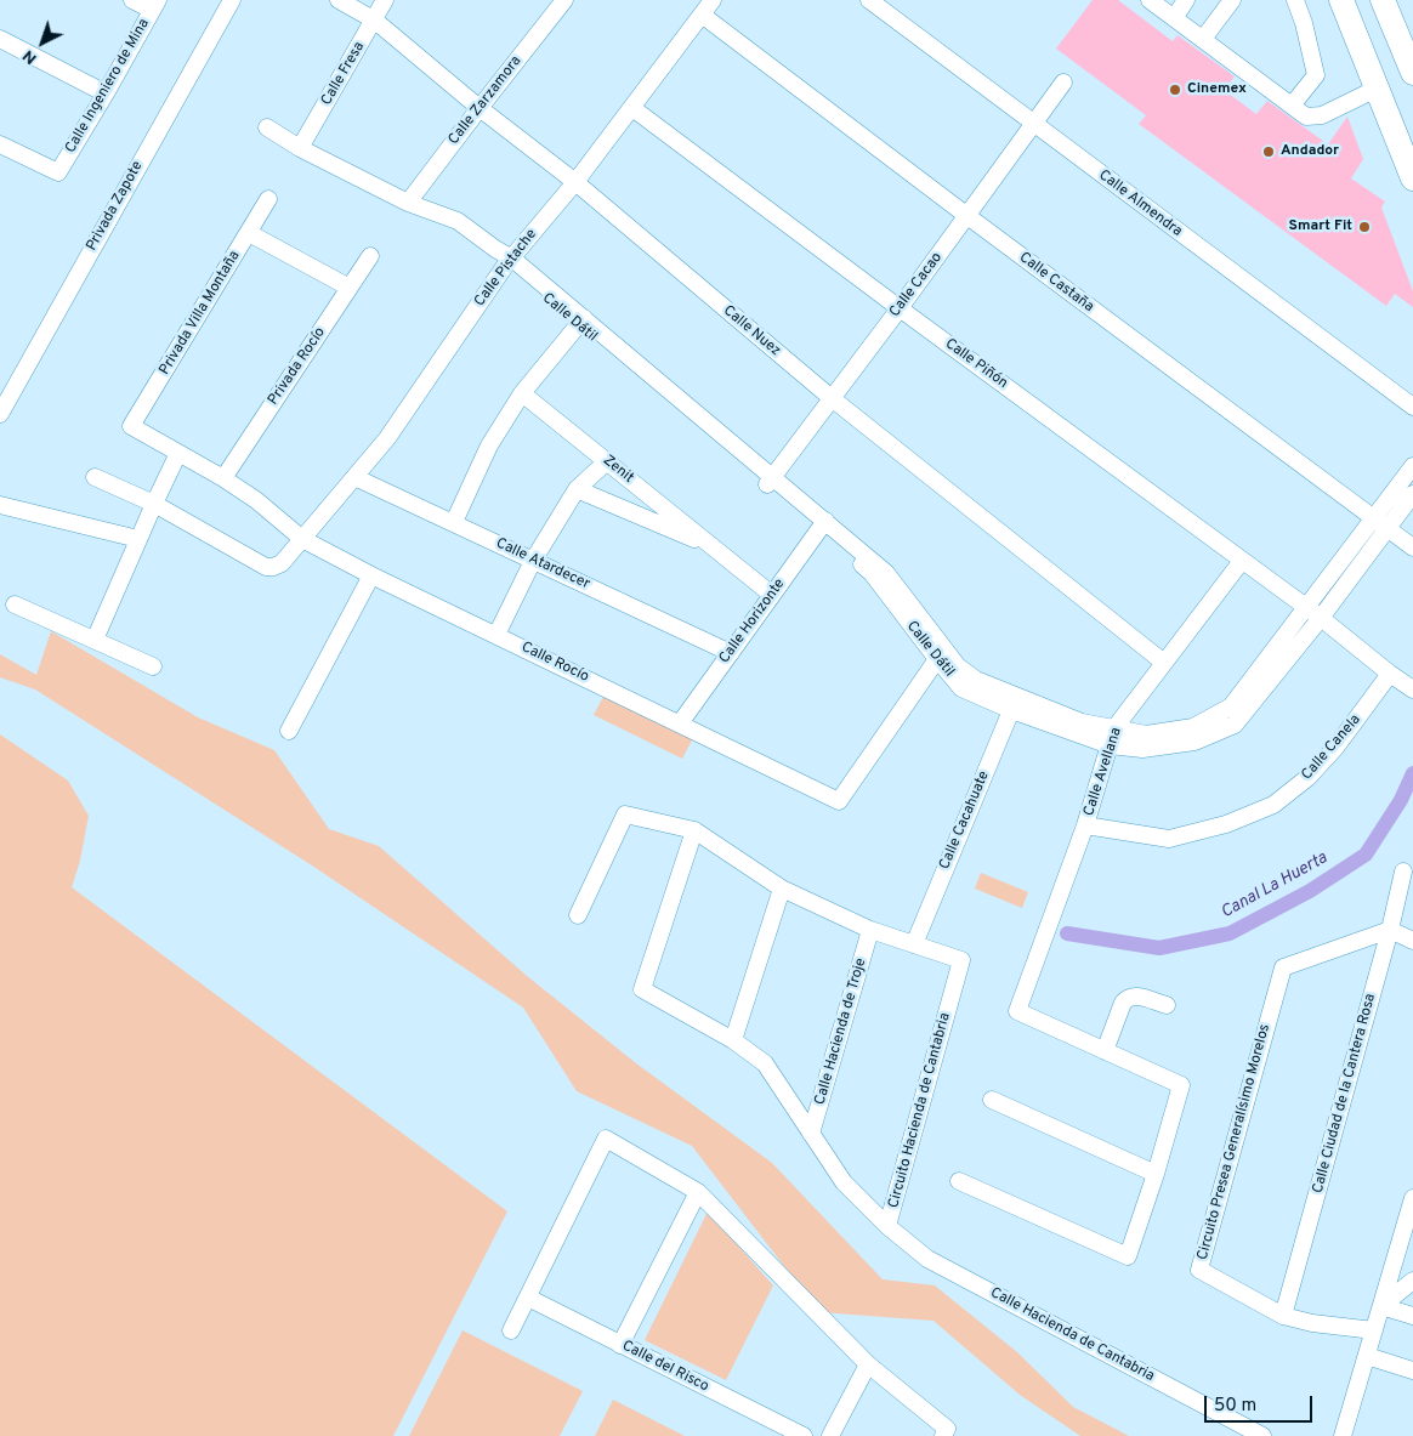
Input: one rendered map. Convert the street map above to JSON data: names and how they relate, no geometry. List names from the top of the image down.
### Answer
{
  "streets": {
    "street": [
      "Calle Fresa",
      "Calle Ingeniero de Mina",
      "Calle Zarzamora",
      "Calle Almendra",
      "Privada Zapote",
      "Calle Pistache",
      "Calle Castaña",
      "Calle Cacao",
      "Privada Villa Montaña",
      "Calle Dátil",
      "Calle Nuez",
      "Calle Piñón",
      "Privada Rocío",
      "Zenit",
      "Calle Atardecer",
      "Calle Horizonte",
      "Calle Rocío",
      "Calle Canela",
      "Calle Avellana",
      "Calle Cacahuate",
      "Calle Hacienda de Troje",
      "Calle Ciudad de la Cantera Rosa",
      "Circuito Hacienda de Cantabria",
      "Circuito Presea Generalísimo Morelos",
      "Calle Hacienda de Cantabria",
      "Calle del Risco"
    ]
  },
  "crossings": [
    ["Calle Fresa", "Calle Dátil"],
    ["Calle Fresa", "Calle Nuez"],
    ["Calle Zarzamora", "Calle Dátil"],
    ["Calle Zarzamora", "Calle Nuez"],
    ["Calle Almendra", "Calle Cacao"],
    ["Calle Pistache", "Calle Castaña"],
    ["Calle Pistache", "Calle Dátil"],
    ["Calle Pistache", "Calle Nuez"],
    ["Calle Pistache", "Calle Piñón"],
    ["Calle Pistache", "Calle Atardecer"],
    ["Calle Pistache", "Calle Rocío"],
    ["Calle Castaña", "Calle Cacao"],
    ["Calle Castaña", "Calle Dátil"],
    ["Calle Cacao", "Calle Dátil"],
    ["Calle Cacao", "Calle Nuez"],
    ["Calle Cacao", "Calle Piñón"],
    ["Privada Villa Montaña", "Calle Rocío"],
    ["Calle Dátil", "Calle Piñón"],
    ["Calle Dátil", "Calle Horizonte"],
    ["Calle Dátil", "Calle Rocío"],
    ["Calle Dátil", "Calle Avellana"],
    ["Calle Dátil", "Calle Cacahuate"],
    ["Calle Nuez", "Calle Avellana"],
    ["Calle Piñón", "Calle Avellana"],
    ["Privada Rocío", "Calle Rocío"],
    ["Zenit", "Calle Horizonte"],
    ["Calle Atardecer", "Calle Horizonte"],
    ["Calle Horizonte", "Calle Rocío"],
    ["Calle Canela", "Calle Avellana"],
    ["Calle Cacahuate", "Circuito Hacienda de Cantabria"],
    ["Calle Hacienda de Troje", "Circuito Hacienda de Cantabria"],
    ["Calle Ciudad de la Cantera Rosa", "Circuito Presea Generalísimo Morelos"],
    ["Circuito Hacienda de Cantabria", "Calle Hacienda de Cantabria"]
  ],
  "water": ["Canal La Huerta"],
  "places": ["Cinemex", "Andador", "Smart Fit"],
  "scale_bar": "50 m",
  "north": "bottom left"
}
